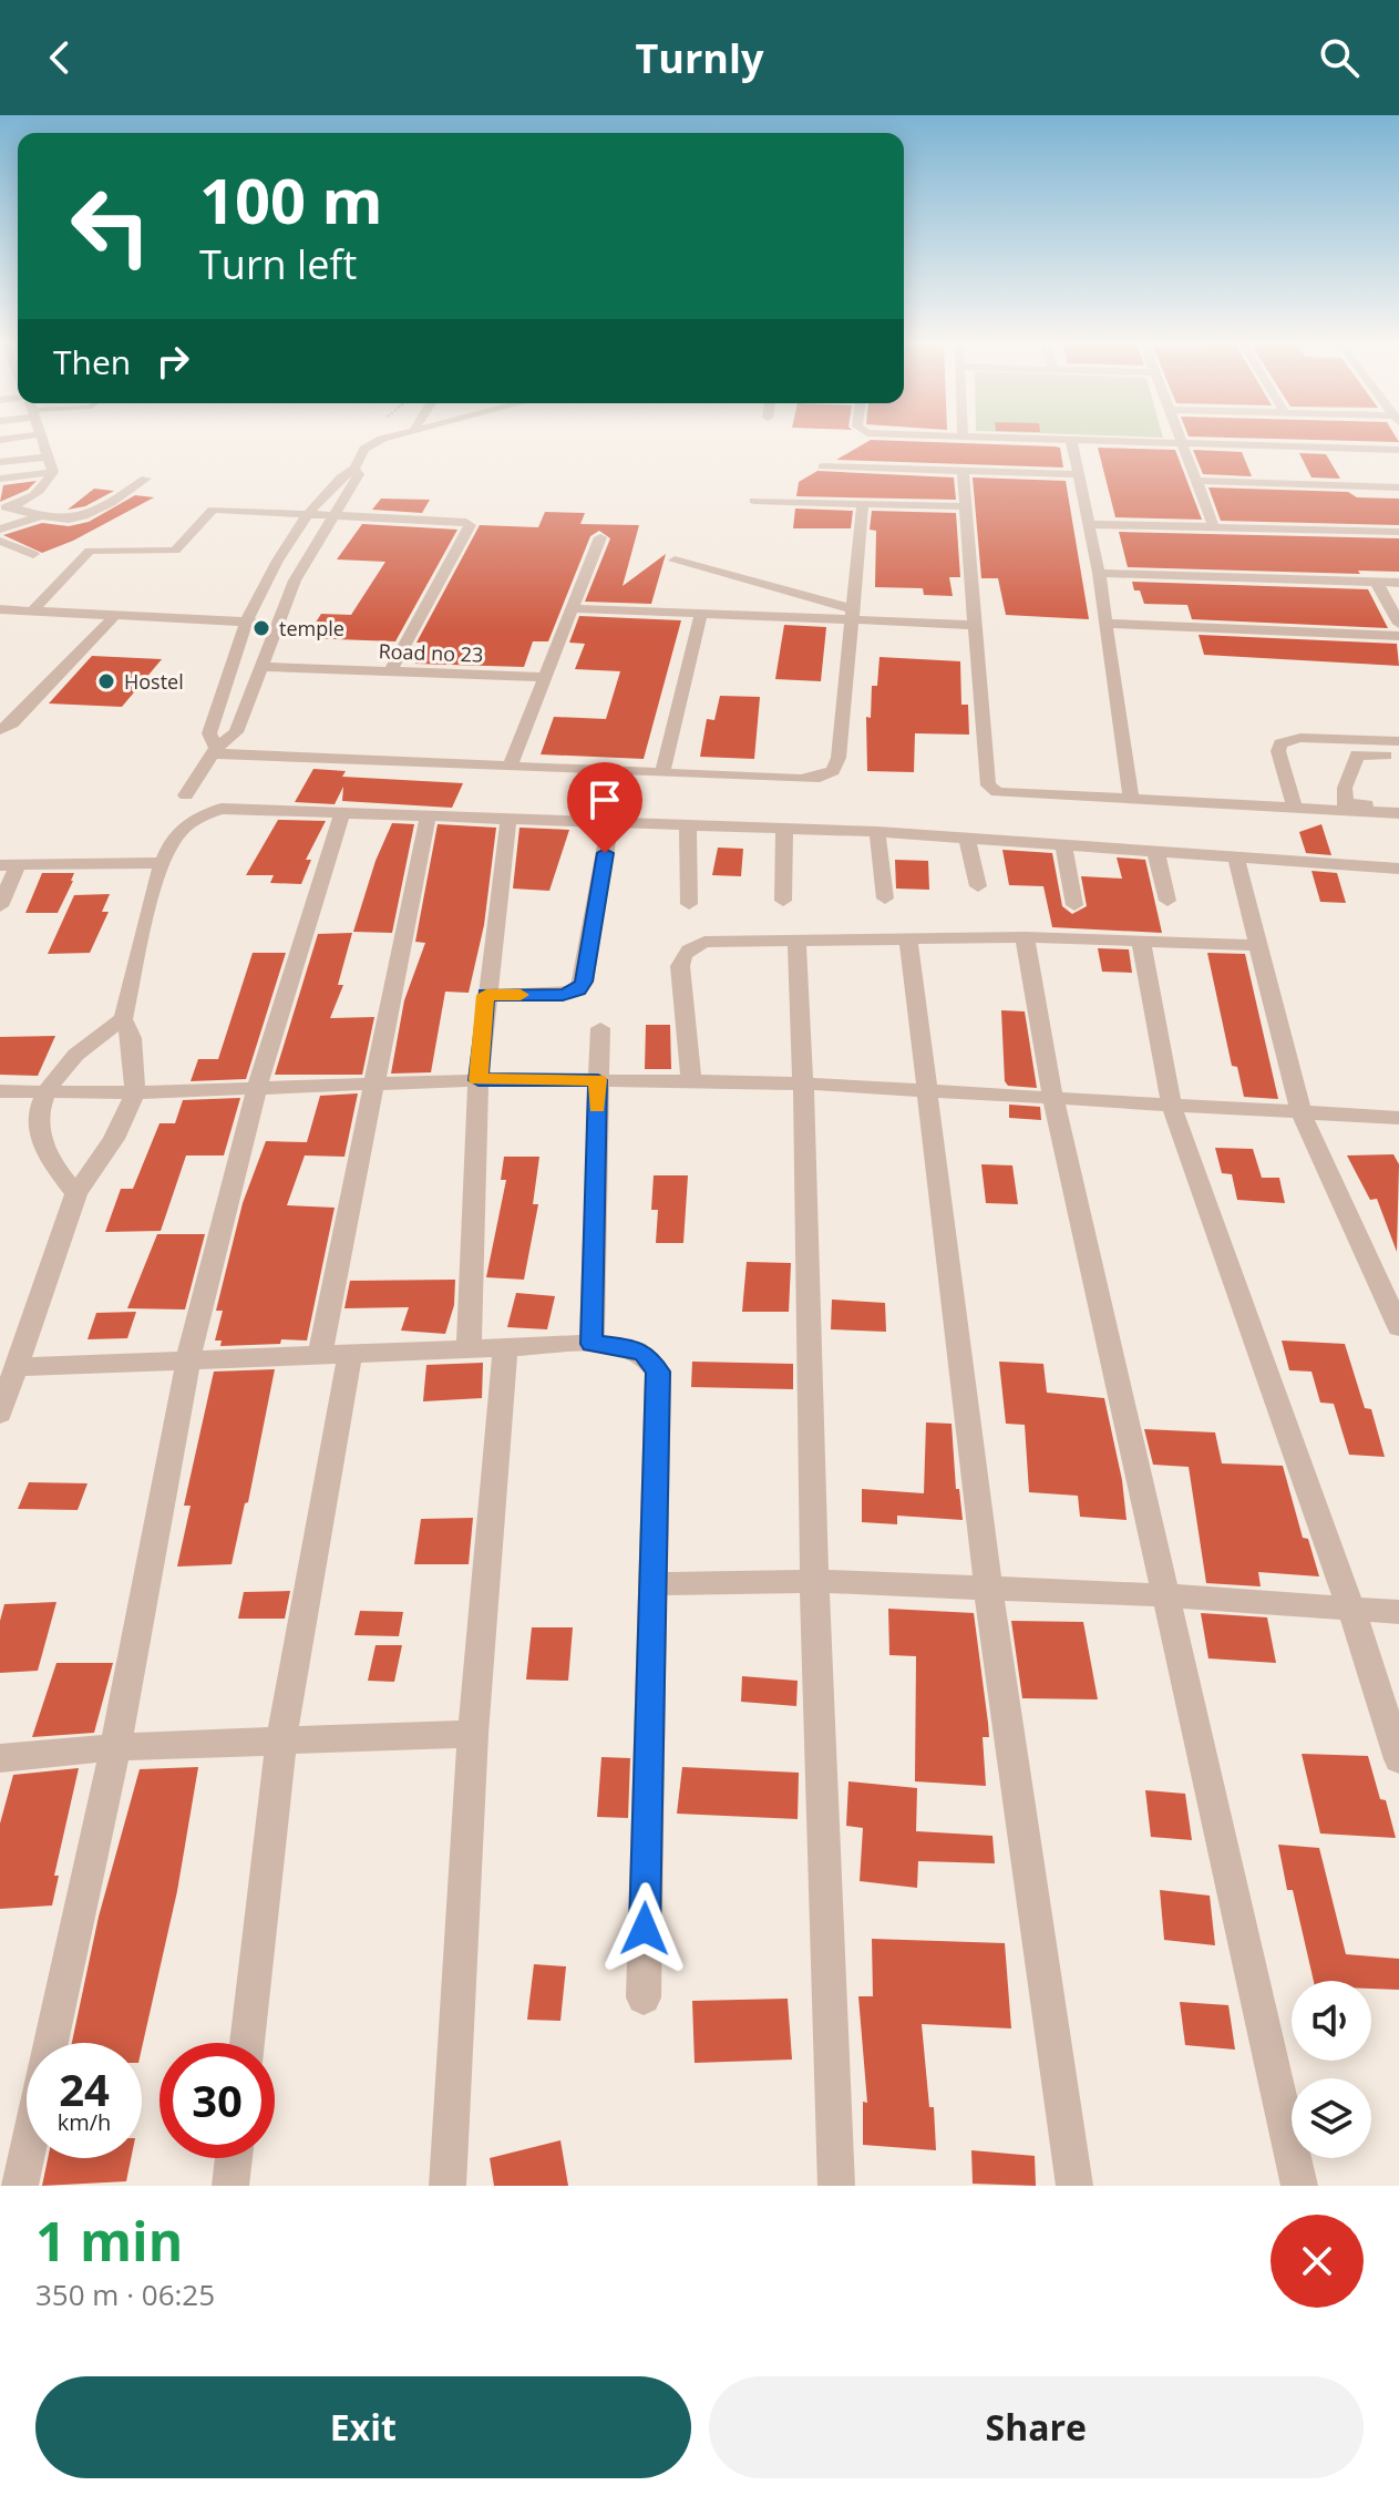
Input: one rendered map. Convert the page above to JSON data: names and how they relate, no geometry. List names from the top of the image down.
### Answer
{
  "streets": {
    "street": ["Road no 23"]
  },
  "places": ["temple", "Hostel"],
  "page": {
    "header": "Turnly",
    "turn": ["100 m", "Turn left"],
    "then": "Then",
    "speed": "24 km/h",
    "limit": "30",
    "heading": ["1 min", "350 m · 06:25"],
    "buttons": ["Exit", "Share"]
  }
}
